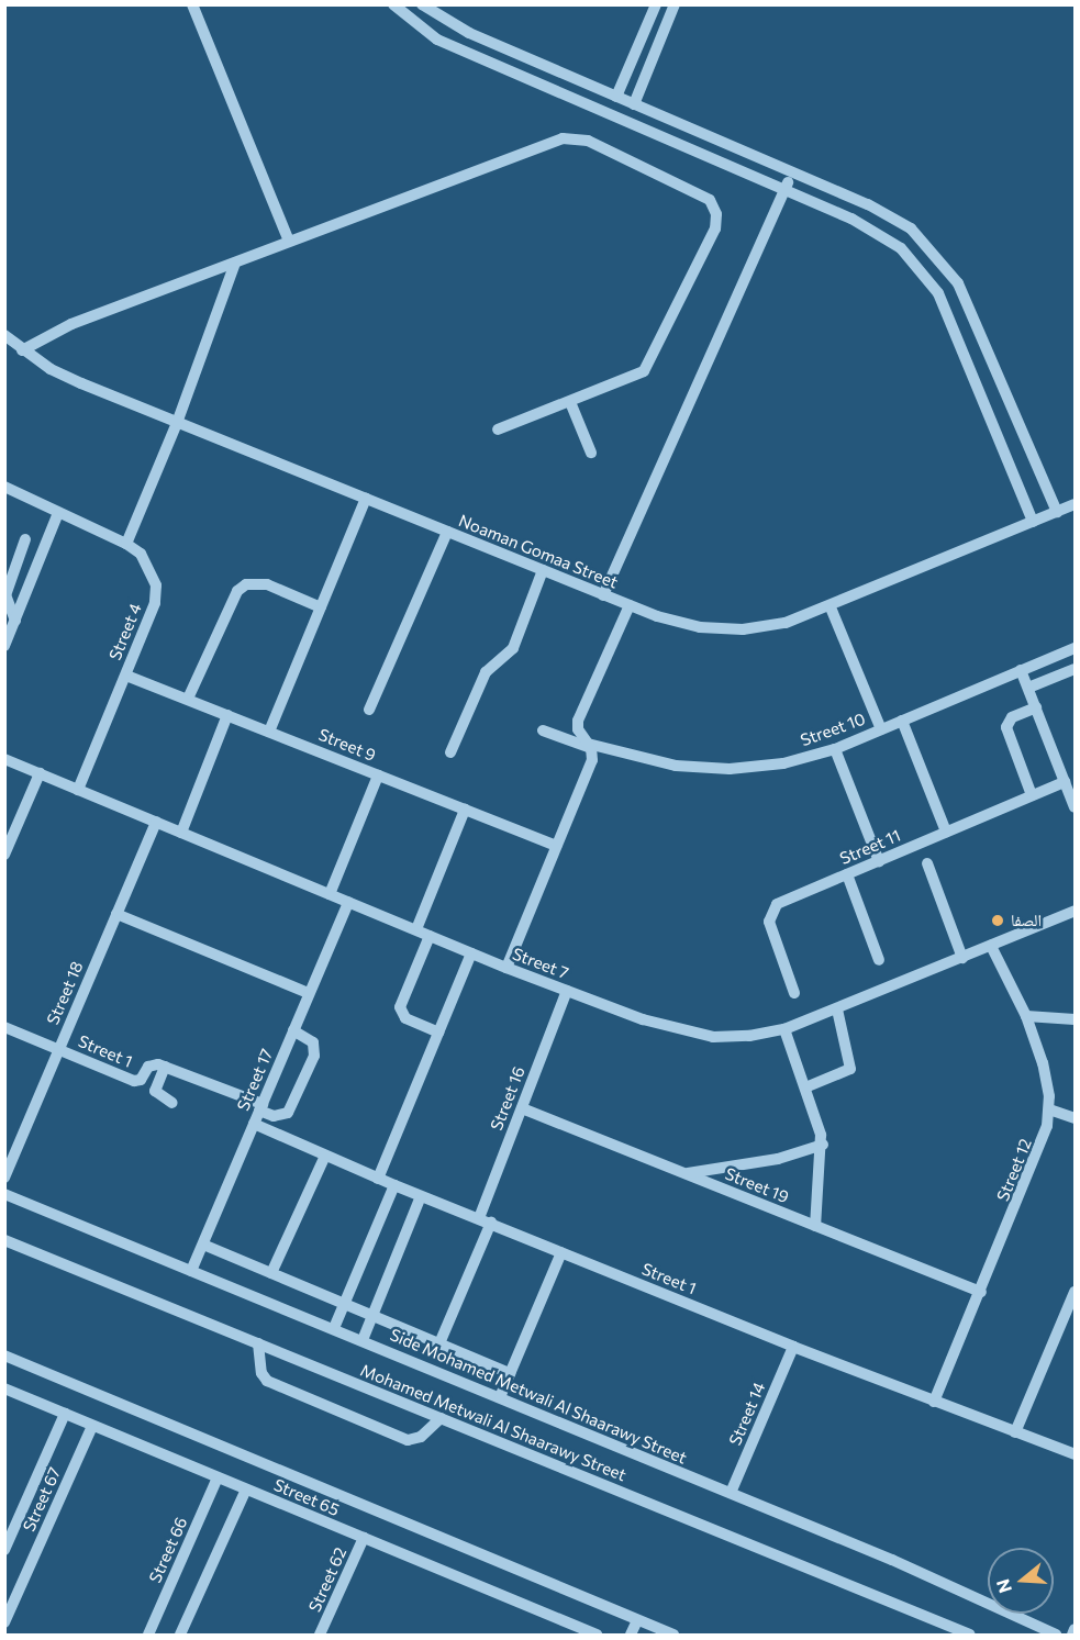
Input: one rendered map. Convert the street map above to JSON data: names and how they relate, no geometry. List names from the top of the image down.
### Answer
{
  "streets": {
    "street": [
      "Noaman Gomaa Street",
      "Street 4",
      "Street 10",
      "Street 9",
      "Street 11",
      "Street 7",
      "Street 18",
      "Street 1",
      "Street 17",
      "Street 16",
      "Street 12",
      "Street 19",
      "Side Mohamed Metwali Al Shaarawy Street",
      "Street 14",
      "Mohamed Metwali Al Shaarawy Street",
      "Street 65",
      "Street 67",
      "Street 66",
      "Street 62"
    ]
  },
  "crossings": [
    ["Street 4", "Street 9"],
    ["Street 4", "Street 7"],
    ["Street 7", "Street 18"],
    ["Street 7", "Street 17"],
    ["Street 7", "Street 16"],
    ["Street 7", "Street 12"],
    ["Street 18", "Street 1"],
    ["Street 1", "Street 17"],
    ["Street 1", "Street 16"],
    ["Street 1", "Street 12"],
    ["Street 1", "Street 14"],
    ["Street 17", "Side Mohamed Metwali Al Shaarawy Street"],
    ["Street 16", "Street 19"],
    ["Street 12", "Street 19"],
    ["Side Mohamed Metwali Al Shaarawy Street", "Street 14"],
    ["Street 65", "Street 67"],
    ["Street 65", "Street 66"],
    ["Street 65", "Street 62"]
  ],
  "places": ["الصفا"],
  "north": "left"
}
